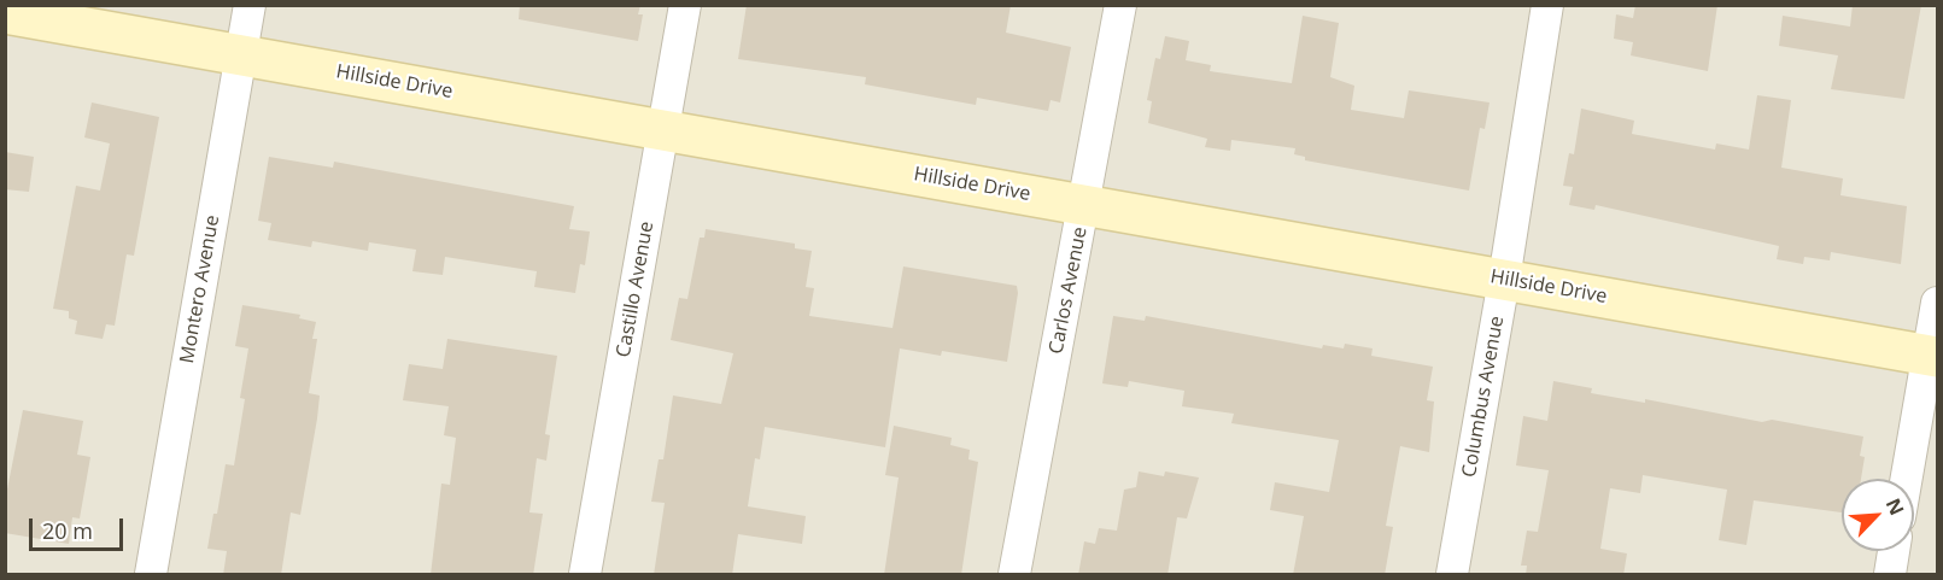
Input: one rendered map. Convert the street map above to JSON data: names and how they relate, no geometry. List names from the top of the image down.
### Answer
{
  "streets": {
    "main road": ["Hillside Drive"],
    "street": [
      "Montero Avenue",
      "Castillo Avenue",
      "Carlos Avenue",
      "Columbus Avenue"
    ]
  },
  "crossings": [
    ["Hillside Drive", "Montero Avenue"],
    ["Hillside Drive", "Castillo Avenue"],
    ["Hillside Drive", "Carlos Avenue"],
    ["Hillside Drive", "Columbus Avenue"]
  ],
  "scale_bar": "20 m",
  "north": "top right"
}
